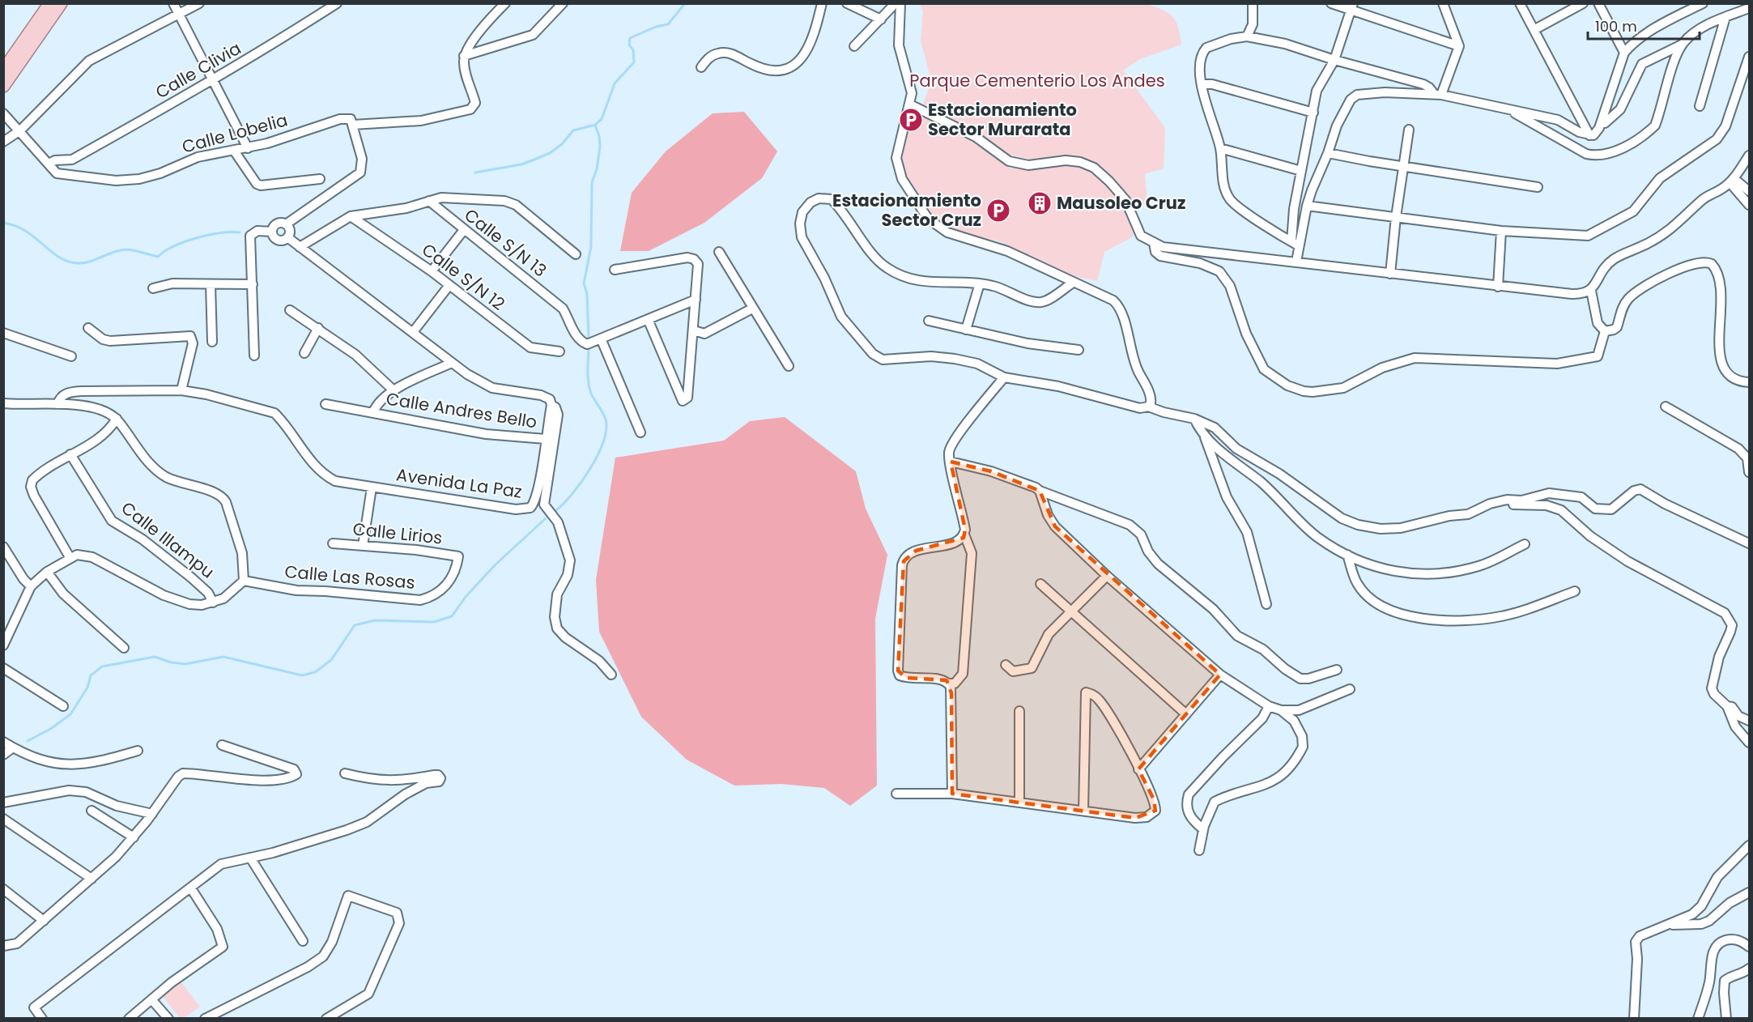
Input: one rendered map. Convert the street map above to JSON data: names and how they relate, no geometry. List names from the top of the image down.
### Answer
{
  "streets": {
    "street": [
      "Calle Clivia",
      "Calle Lobelia",
      "Calle S/N 13",
      "Calle S/N 12",
      "Calle Andres Bello",
      "Avenida La Paz",
      "Calle Lirios",
      "Calle Illampu",
      "Calle Las Rosas"
    ]
  },
  "crossings": [
    ["Calle Clivia", "Calle Lobelia"],
    ["Calle Andres Bello", "Avenida La Paz"],
    ["Calle Lirios", "Calle Las Rosas"]
  ],
  "parks": ["Parque Cementerio Los Andes"],
  "places": {
    "parking": ["Estacionamiento Sector Murarata", "Estacionamiento Sector Cruz"],
    "building": ["Mausoleo Cruz"]
  },
  "scale_bar": "100 m"
}
